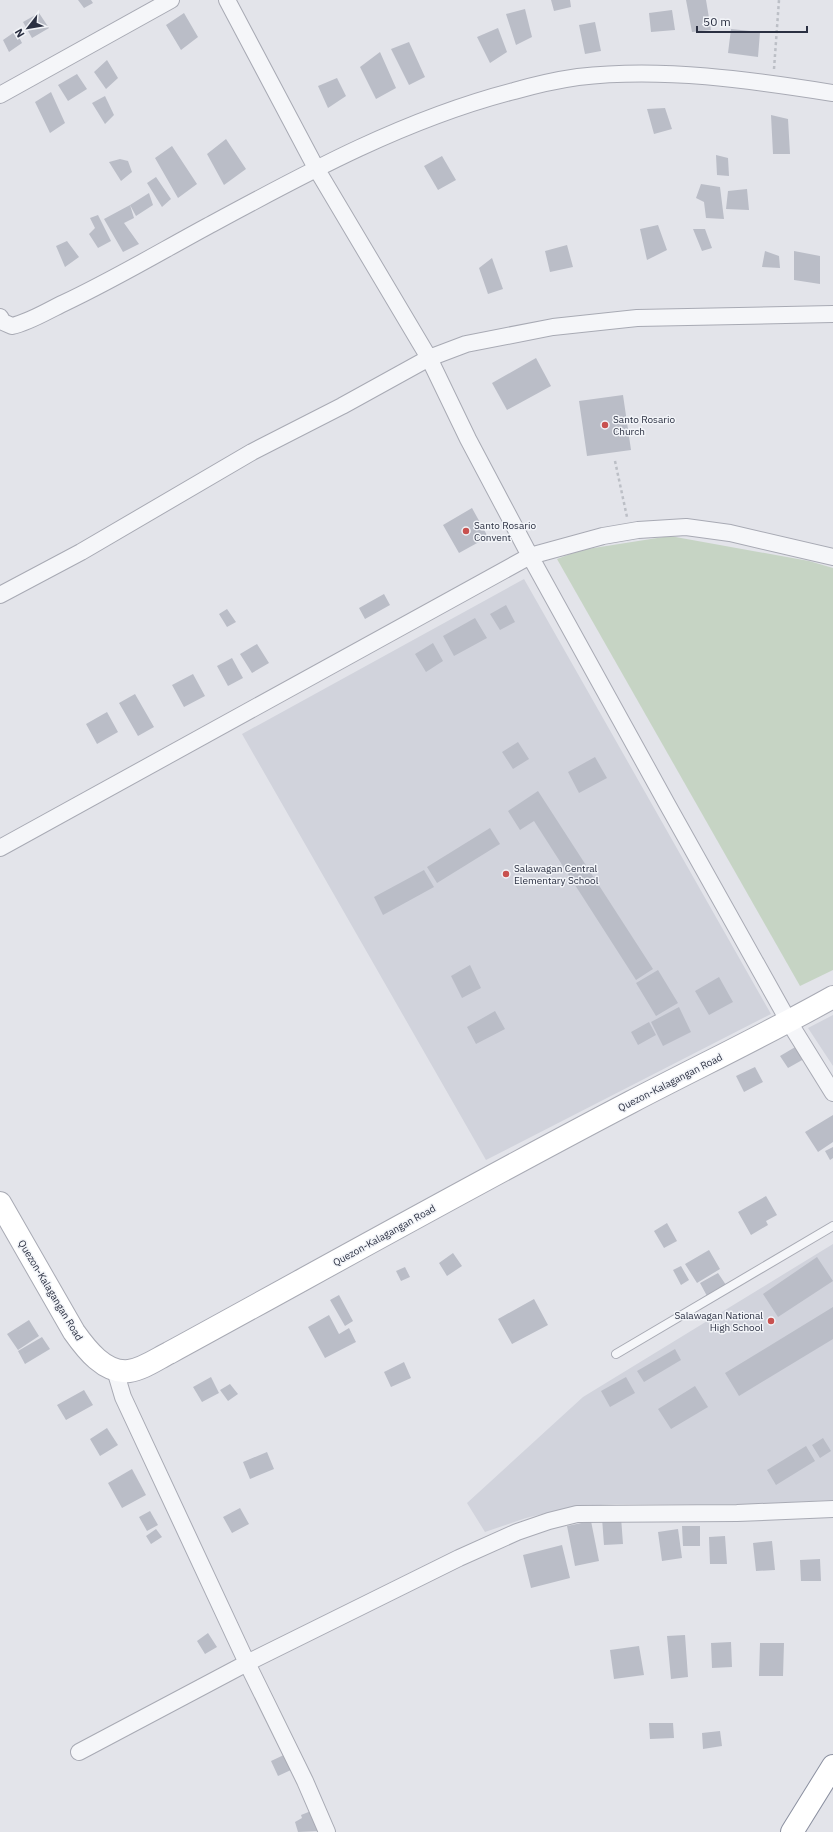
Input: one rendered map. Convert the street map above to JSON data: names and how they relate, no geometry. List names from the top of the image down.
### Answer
{
  "streets": {
    "main road": ["Quezon-Kalagangan Road"]
  },
  "places": [
    "Santo Rosario Church",
    "Santo Rosario Convent",
    "Salawagan Central Elementary School",
    "Salawagan National High School"
  ],
  "scale_bar": "50 m",
  "north": "bottom left"
}
